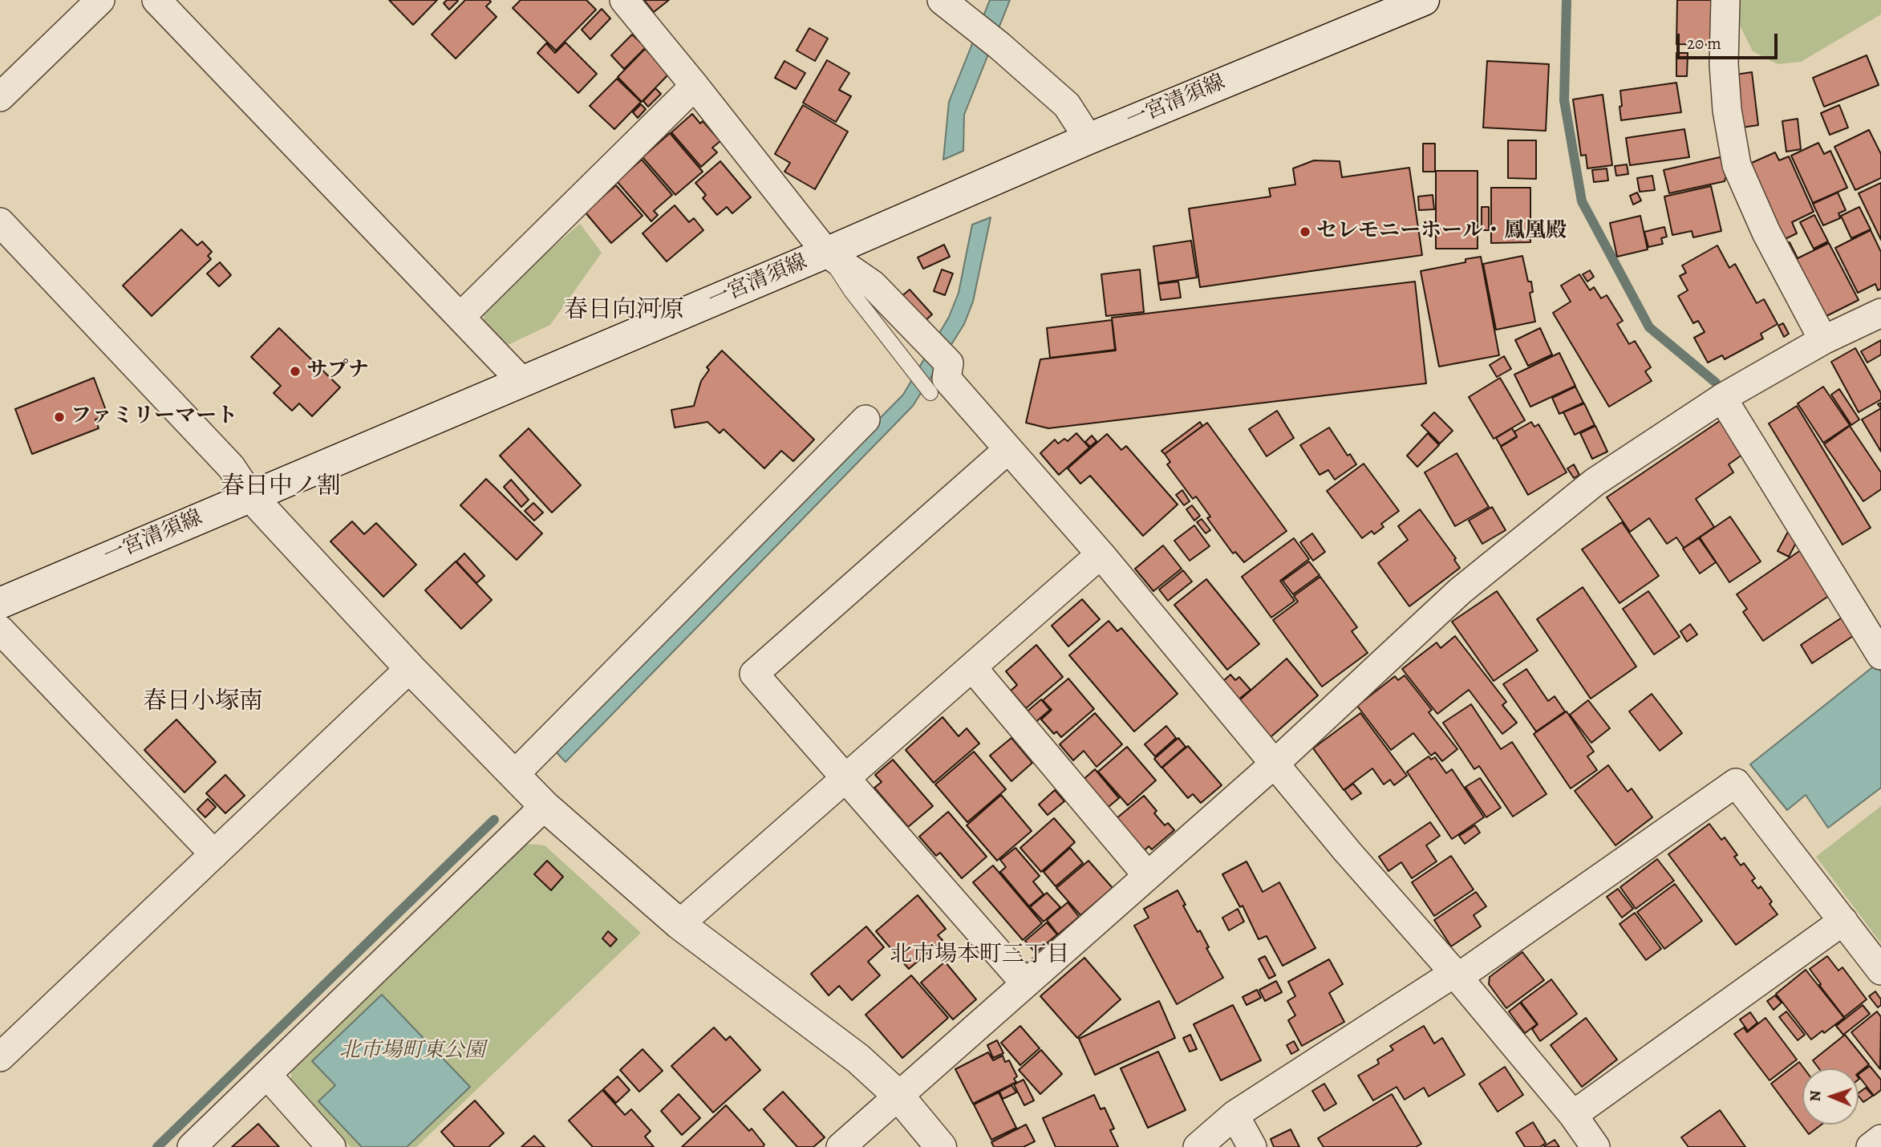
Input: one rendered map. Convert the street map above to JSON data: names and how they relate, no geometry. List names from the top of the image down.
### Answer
{
  "streets": {
    "main road": ["一宮清須線"]
  },
  "districts": [
    "春日向河原",
    "春日中ノ割",
    "春日小塚南",
    "北市場本町三丁目"
  ],
  "parks": ["北市場町東公園"],
  "places": ["セレモニーホール・鳳凰殿", "サプナ", "ファミリーマート"],
  "scale_bar": "20 m",
  "north": "left"
}
